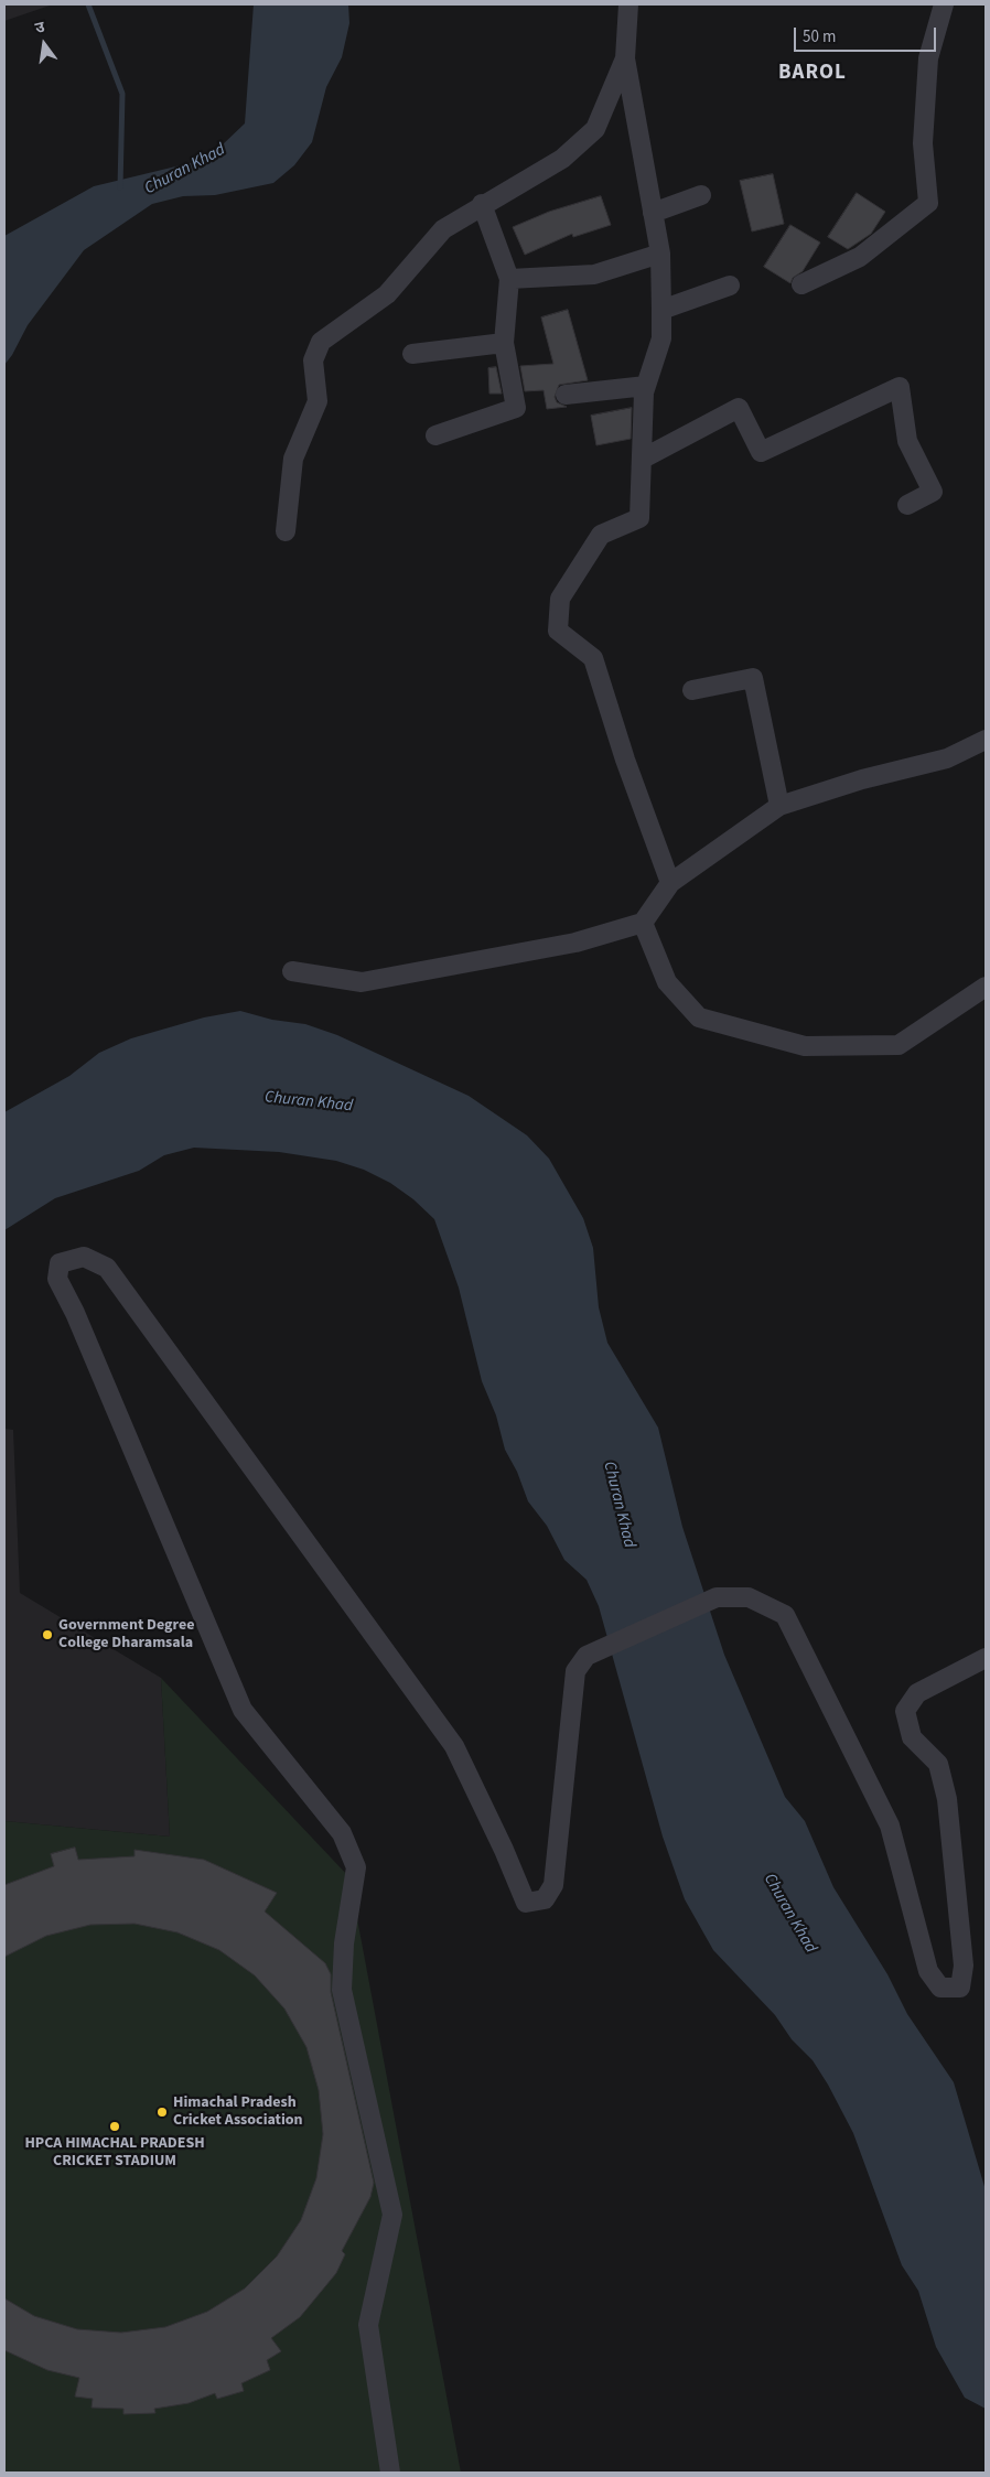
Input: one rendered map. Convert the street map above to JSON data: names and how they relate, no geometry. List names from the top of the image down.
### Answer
{
  "districts": ["BAROL"],
  "water": ["Churan Khad"],
  "places": ["Government Degree College Dharamsala", "Himachal Pradesh Cricket Association", "HPCA HIMACHAL PRADESH CRICKET STADIUM"],
  "scale_bar": "50 m",
  "north": "top"
}
